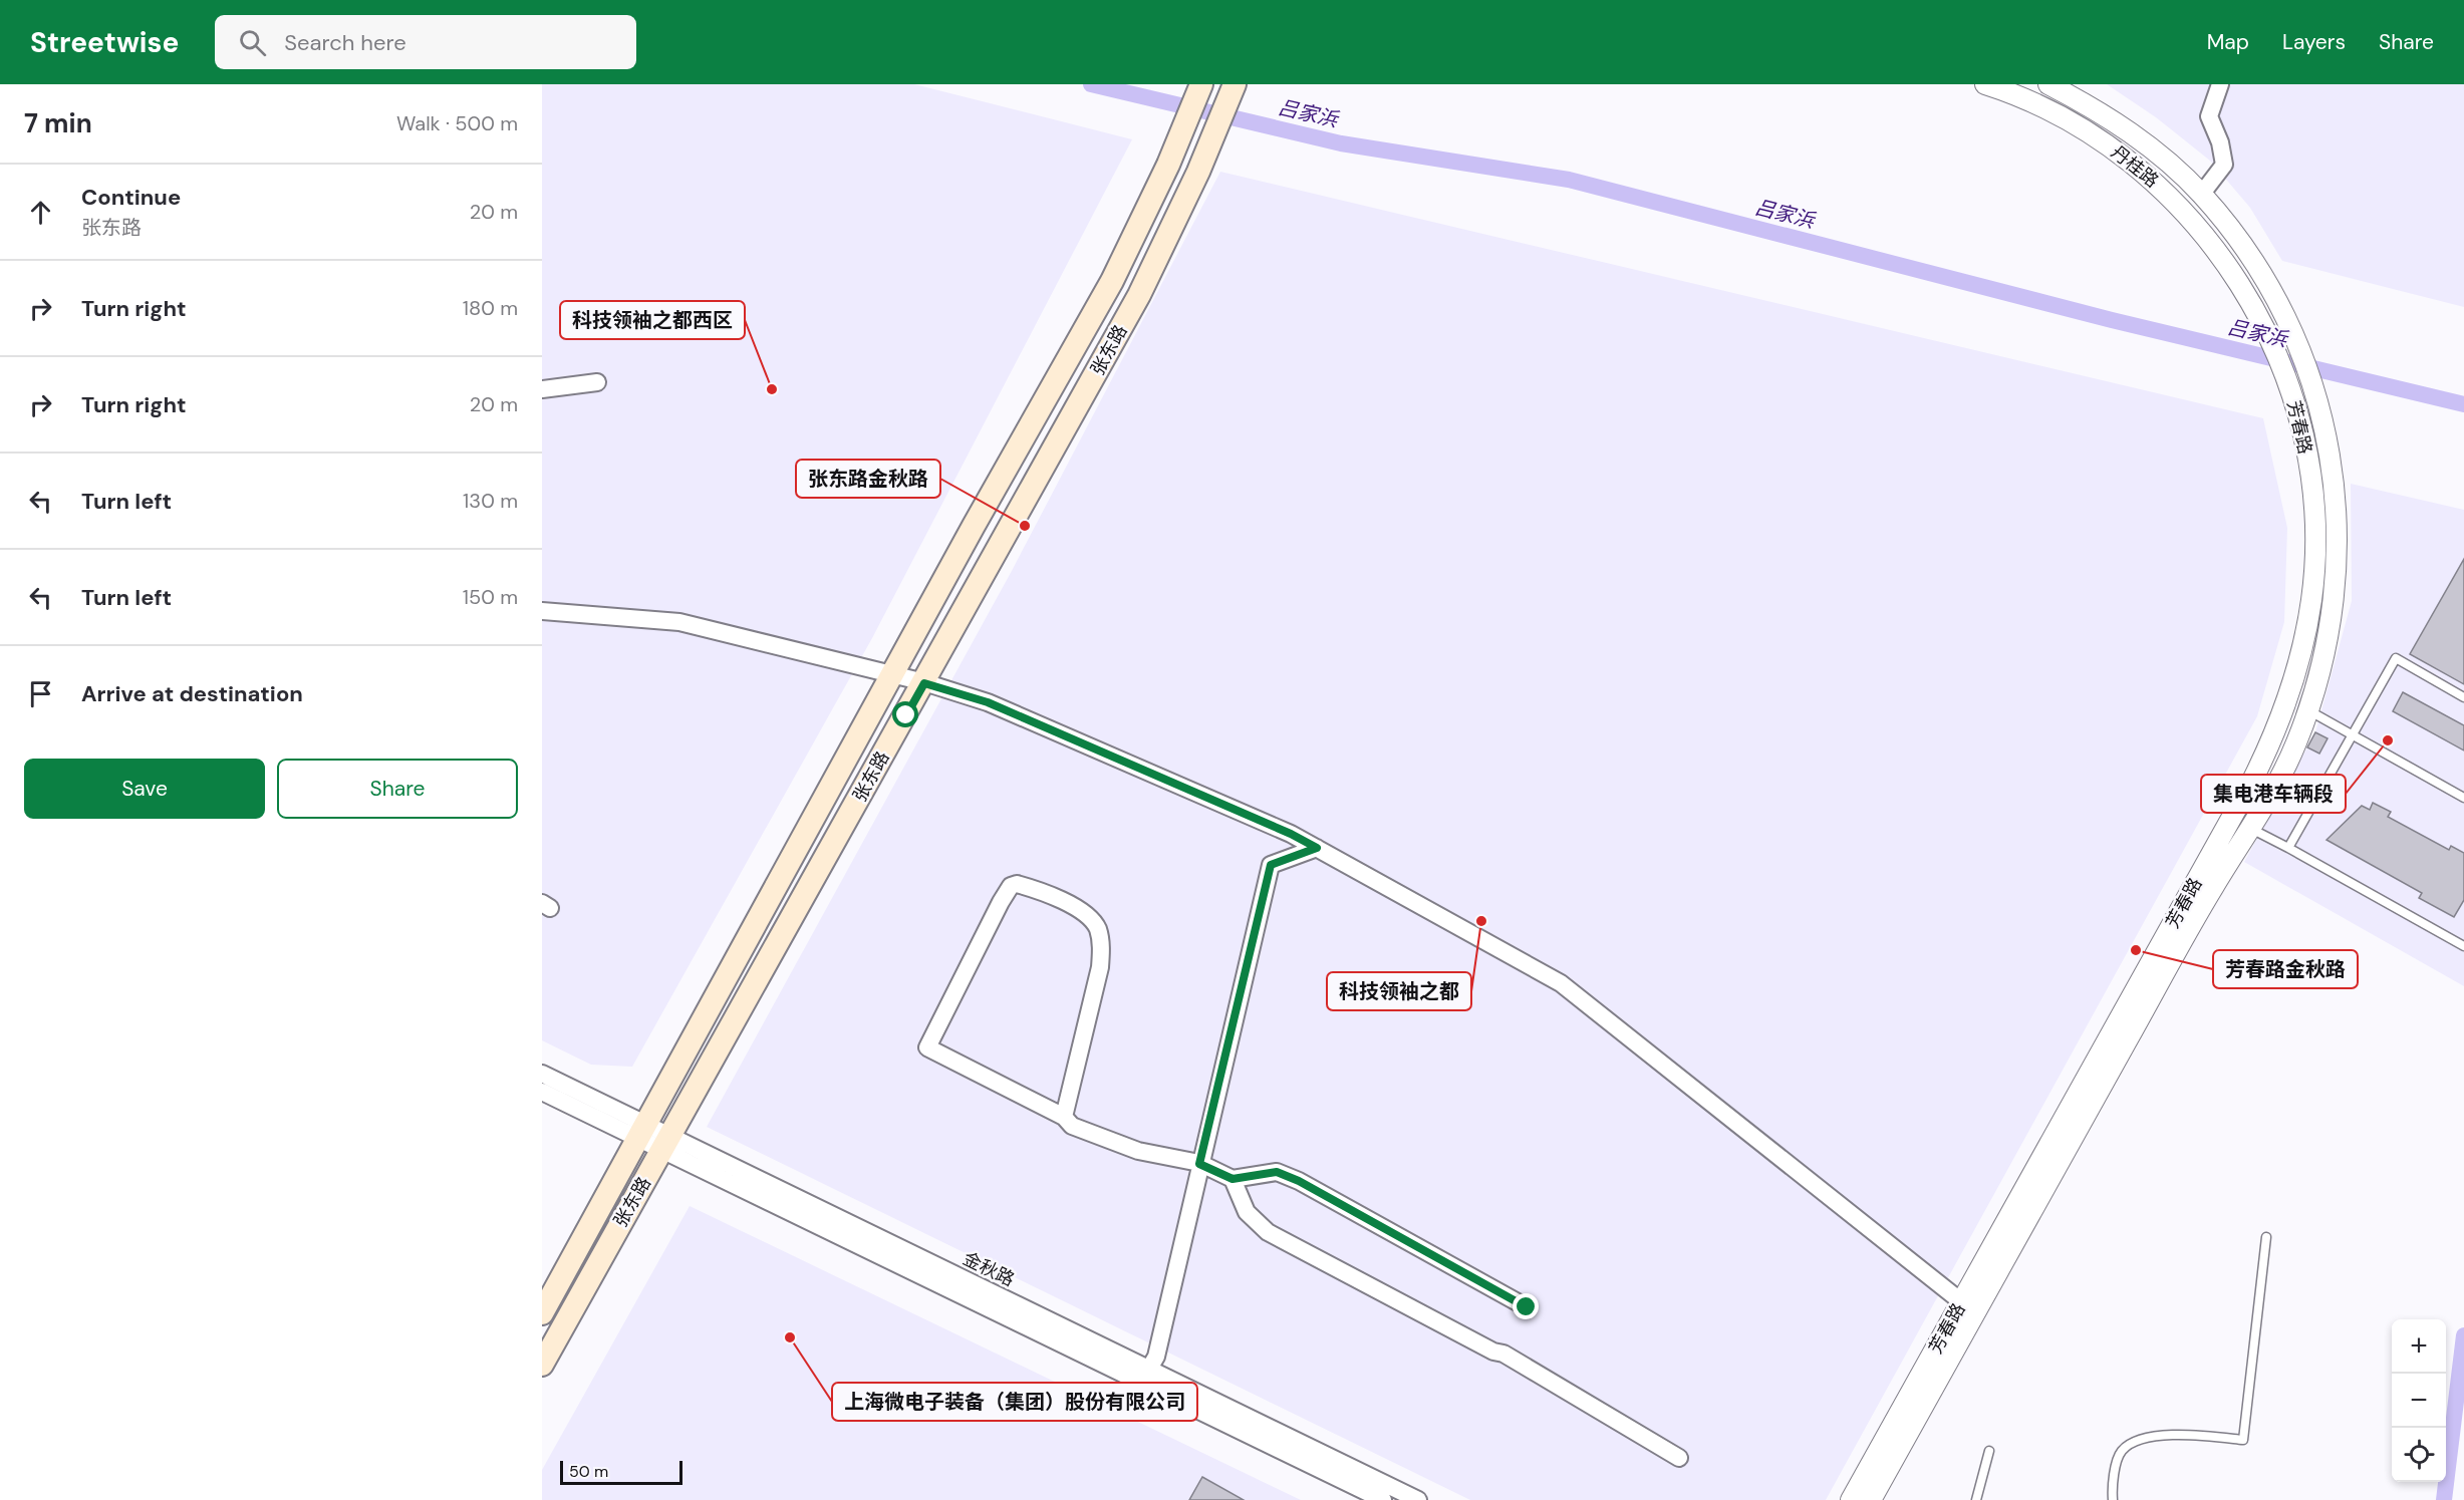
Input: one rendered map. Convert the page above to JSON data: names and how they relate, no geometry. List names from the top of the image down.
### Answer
{
  "streets": {
    "main road": ["张东路"],
    "street": ["丹桂路", "芳春路", "金秋路"]
  },
  "crossings": [
    ["丹桂路", "芳春路"],
    ["张东路", "金秋路"]
  ],
  "water": ["吕家浜"],
  "places": [
    "科技领袖之都西区",
    "张东路金秋路",
    "集电港车辆段",
    "科技领袖之都",
    "芳春路金秋路",
    "上海微电子装备（集团）股份有限公司"
  ],
  "scale_bar": "50 m",
  "page": {
    "header": "Streetwise",
    "search": "Search here",
    "nav": ["Map", "Layers", "Share"],
    "heading": ["7 min", "Walk · 500 m"],
    "list": [
      ["Continue", "张东路", "20 m"],
      ["Turn right", "180 m"],
      ["Turn right", "20 m"],
      ["Turn left", "130 m"],
      ["Turn left", "150 m"],
      "Arrive at destination"
    ],
    "buttons": ["Save", "Share"],
    "map_buttons": ["+", "−"],
    "scale": "50 m"
  }
}
